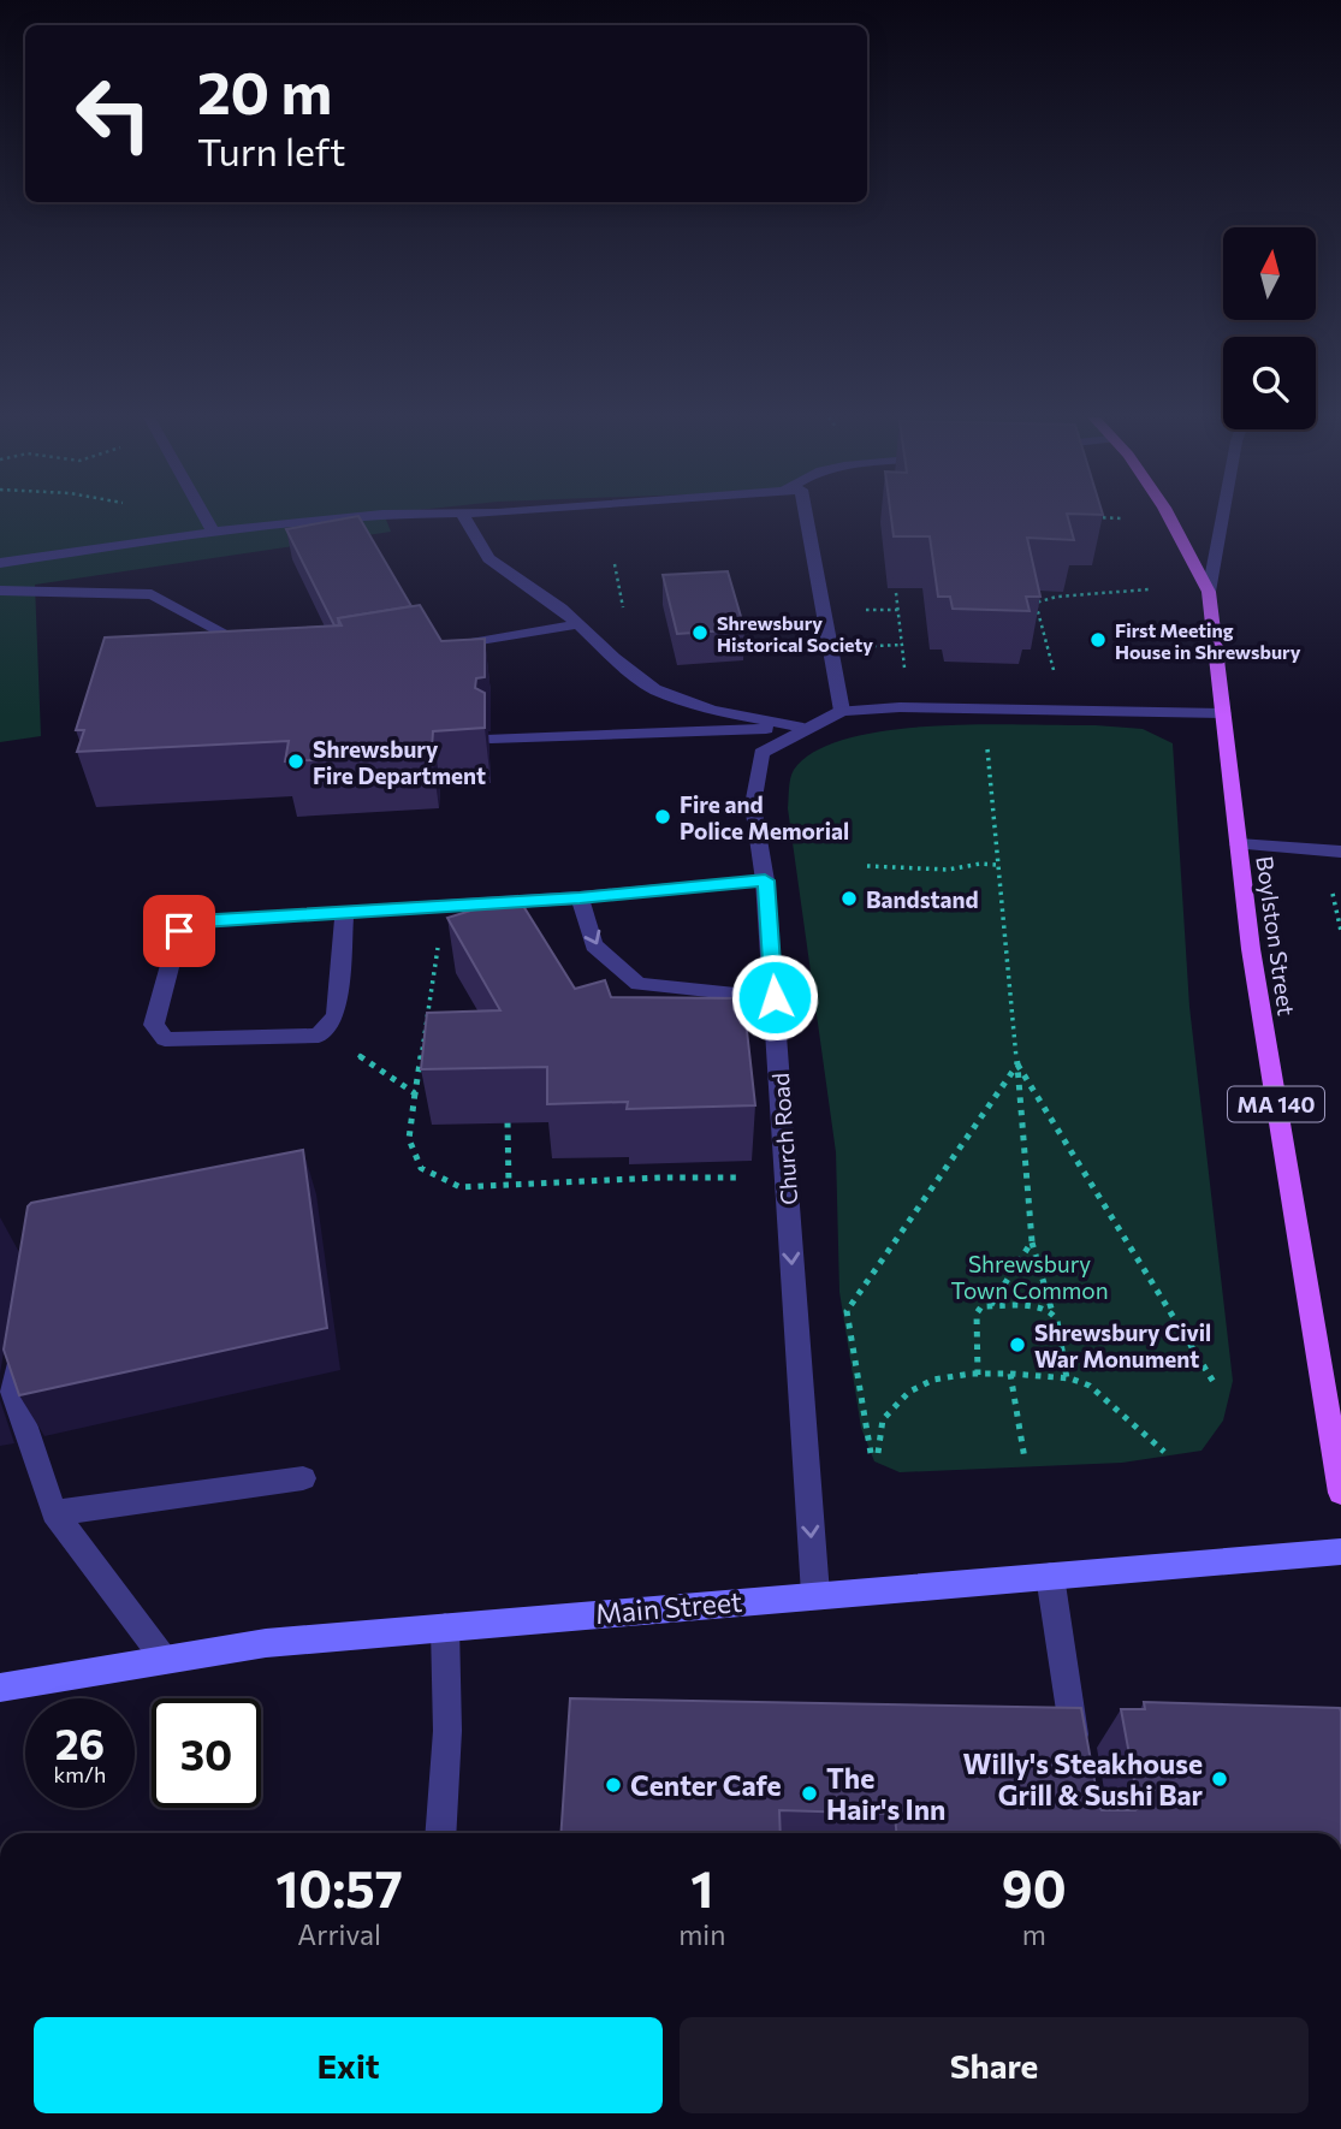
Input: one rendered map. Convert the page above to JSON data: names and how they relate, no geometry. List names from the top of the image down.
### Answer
{
  "streets": {
    "main road": ["Boylston Street", "MA 140", "Main Street"],
    "street": ["Church Road"]
  },
  "crossings": [
    ["Boylston Street", "Church Road"],
    ["Church Road", "Main Street"]
  ],
  "parks": ["Shrewsbury Town Common"],
  "places": [
    "Shrewsbury Historical Society",
    "First Meeting House in Shrewsbury",
    "Shrewsbury Fire Department",
    "Fire and Police Memorial",
    "Bandstand",
    "Shrewsbury Civil War Monument",
    "Willy's Steakhouse Grill & Sushi Bar",
    "Center Cafe",
    "The Hair's Inn"
  ],
  "north": "top",
  "page": {
    "turn": ["20 m", "Turn left"],
    "speed": "26 km/h",
    "limit": "30",
    "eta": [
      "10:57",
      "Arrival",
      "1",
      "min",
      "90",
      "m"
    ],
    "buttons": ["Exit", "Share"]
  }
}
